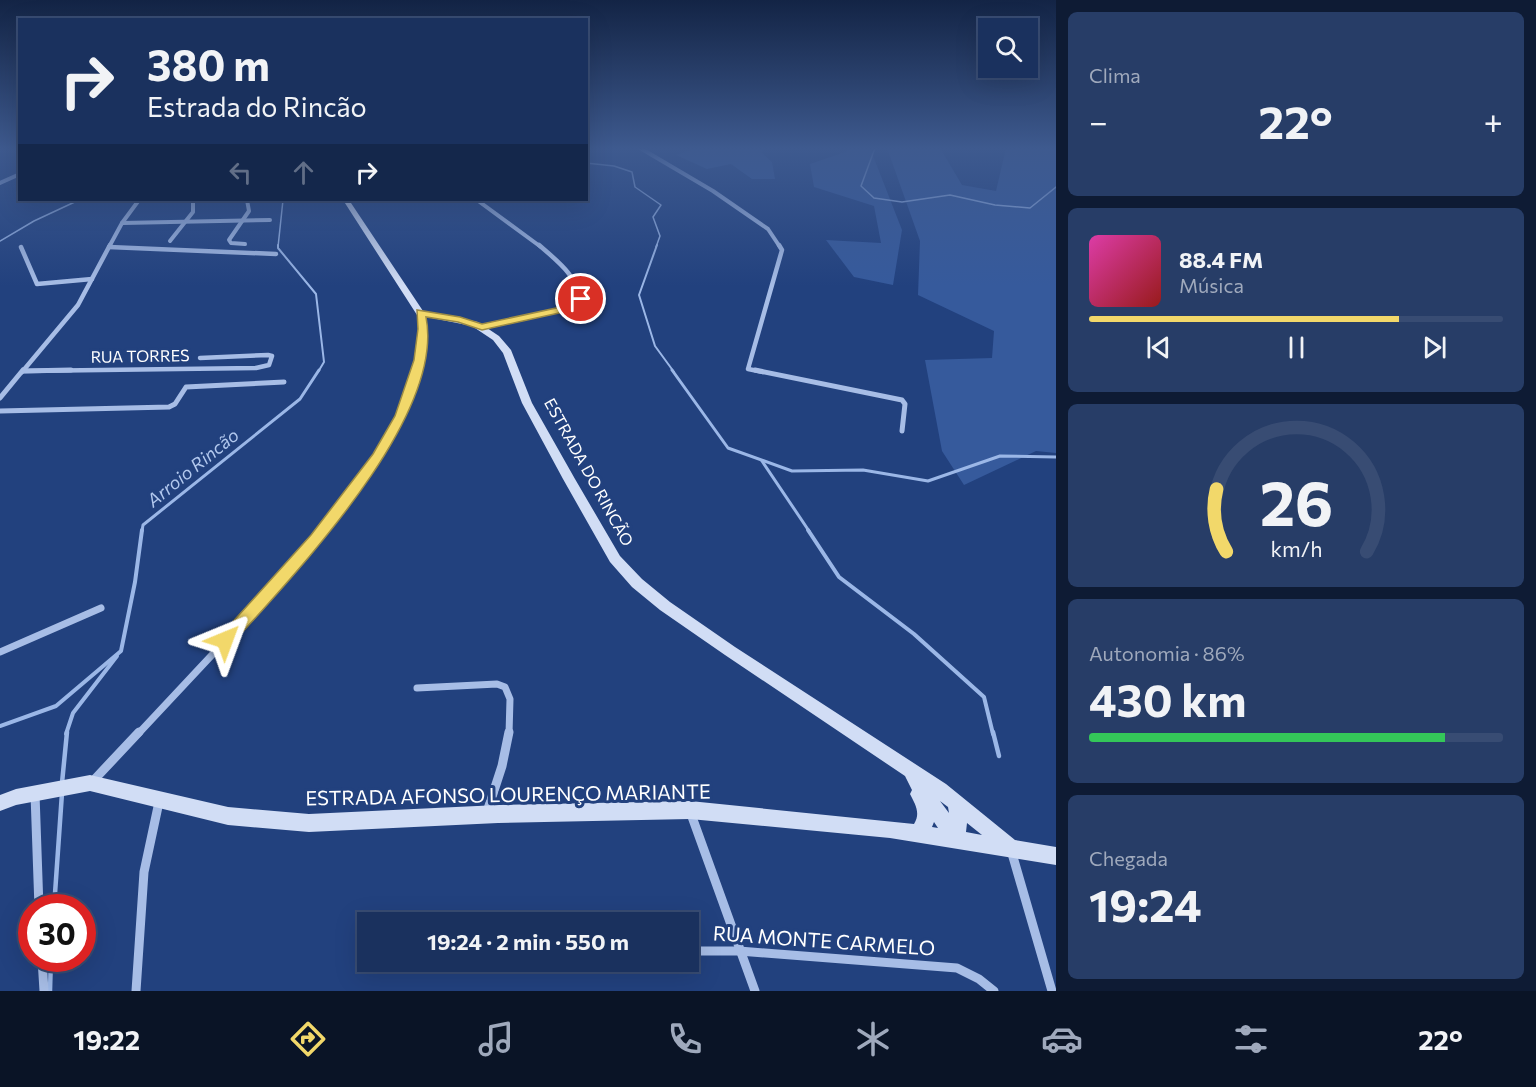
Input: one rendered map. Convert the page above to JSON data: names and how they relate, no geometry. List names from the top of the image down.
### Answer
{
  "streets": {
    "street": [
      "RUA TORRES",
      "ESTRADA DO RINCÃO",
      "ESTRADA AFONSO LOURENÇO MARIANTE",
      "RUA MONTE CARMELO"
    ]
  },
  "crossings": [
    ["ESTRADA DO RINCÃO", "ESTRADA AFONSO LOURENÇO MARIANTE"]
  ],
  "water": ["Arroio Rincão"],
  "page": {
    "tile": [
      "Clima",
      ["Autonomia · 86%", "430 km"],
      ["Chegada", "19:24"]
    ],
    "turn": ["380 m", "Estrada do Rincão"],
    "heat": ["−", "22°", "+"],
    "song": ["88.4 FM", "Música"],
    "limit": "30",
    "trip": "19:24 · 2 min · 550 m",
    "tabs": ["19:22", "22°"],
    "gauge": ["26", "km/h"]
  }
}
